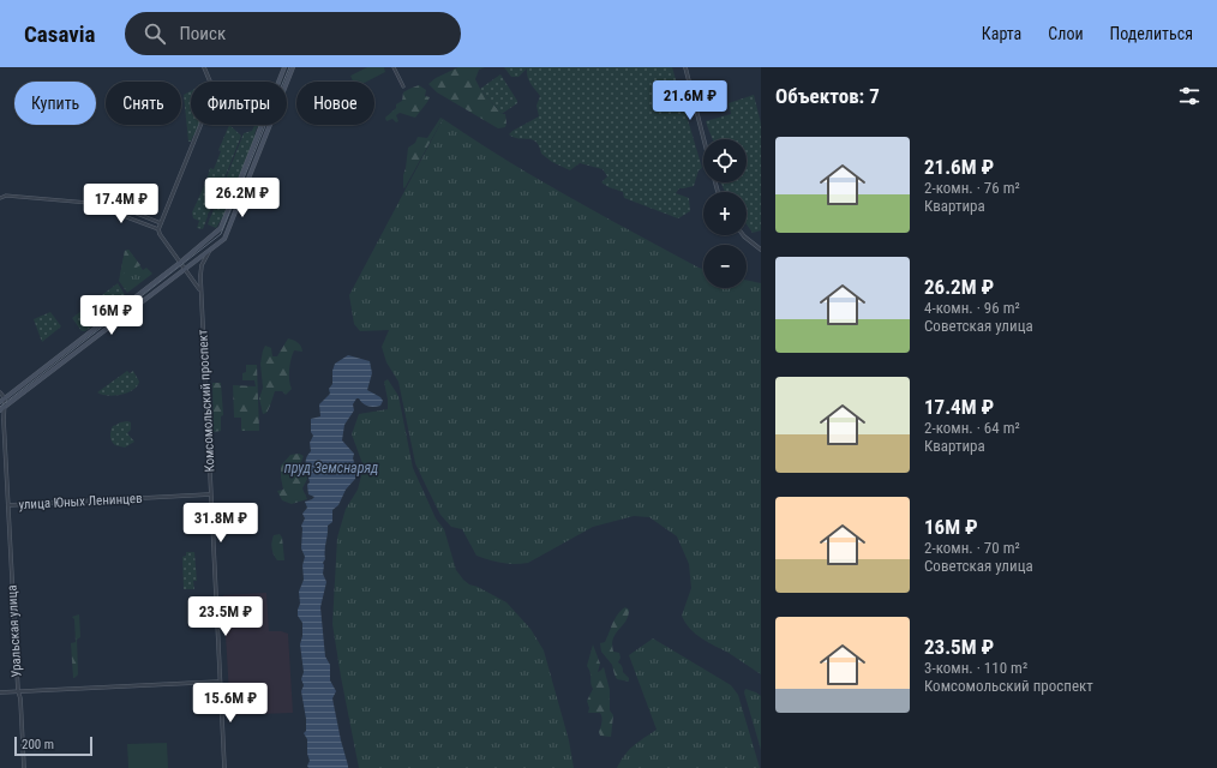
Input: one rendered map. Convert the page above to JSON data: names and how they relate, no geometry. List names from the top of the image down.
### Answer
{
  "streets": {
    "street": ["Комсомольский проспект", "улица Юных Ленинцев", "Уральская улица"]
  },
  "crossings": [
    ["Комсомольский проспект", "улица Юных Ленинцев"],
    ["улица Юных Ленинцев", "Уральская улица"]
  ],
  "water": ["пруд Земснаряд"],
  "scale_bar": "200 m",
  "page": {
    "header": "Casavia",
    "search": "Поиск",
    "nav": ["Карта", "Слои", "Поделиться"],
    "heading": "Объектов: 7",
    "price": [
      "21.6M ₽",
      "26.2M ₽",
      "17.4M ₽",
      "16M ₽",
      "31.8M ₽",
      "23.5M ₽",
      "15.6M ₽"
    ],
    "chip": [
      "Купить",
      "Снять",
      "Фильтры",
      "Новое"
    ],
    "list": [
      {
        "name": "21.6M ₽",
        "note": "2-комн. · 76 m² · Квартира"
      },
      {
        "name": "26.2M ₽",
        "note": "4-комн. · 96 m² · Советская улица"
      },
      {
        "name": "17.4M ₽",
        "note": "2-комн. · 64 m² · Квартира"
      },
      {
        "name": "16M ₽",
        "note": "2-комн. · 70 m² · Советская улица"
      },
      {
        "name": "23.5M ₽",
        "note": "3-комн. · 110 m² · Комсомольский проспект"
      }
    ],
    "map_buttons": ["+", "−"],
    "scale": "200 m"
  }
}
